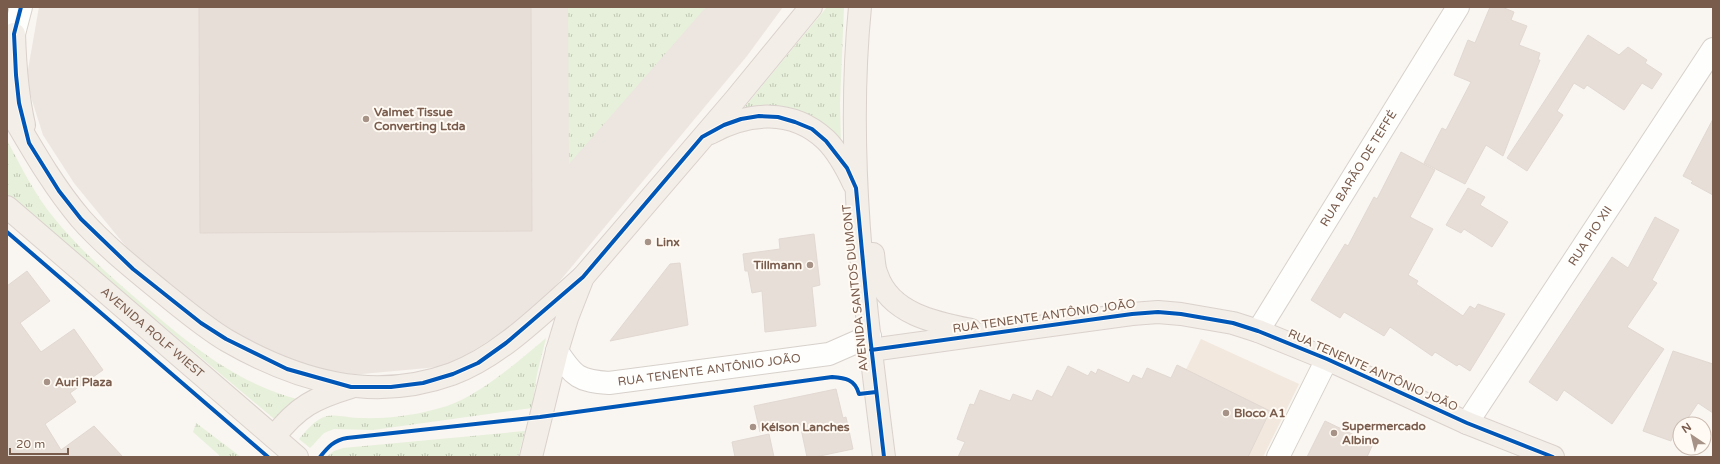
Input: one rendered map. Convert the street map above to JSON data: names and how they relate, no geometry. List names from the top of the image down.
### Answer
{
  "streets": {
    "main road": ["AVENIDA SANTOS DUMONT", "RUA TENENTE ANTÔNIO JOÃO", "AVENIDA ROLF WIEST"],
    "street": ["RUA BARÃO DE TEFFÉ", "RUA PIO XII"]
  },
  "crossings": [
    ["RUA BARÃO DE TEFFÉ", "RUA TENENTE ANTÔNIO JOÃO"],
    ["RUA PIO XII", "RUA TENENTE ANTÔNIO JOÃO"],
    ["AVENIDA SANTOS DUMONT", "RUA TENENTE ANTÔNIO JOÃO"]
  ],
  "places": [
    "Valmet Tissue Converting Ltda",
    "Linx",
    "Tillmann",
    "Auri Plaza",
    "Bloco A1",
    "Kélson Lanches",
    "Supermercado Albino"
  ],
  "scale_bar": "20 m",
  "north": "top left"
}
